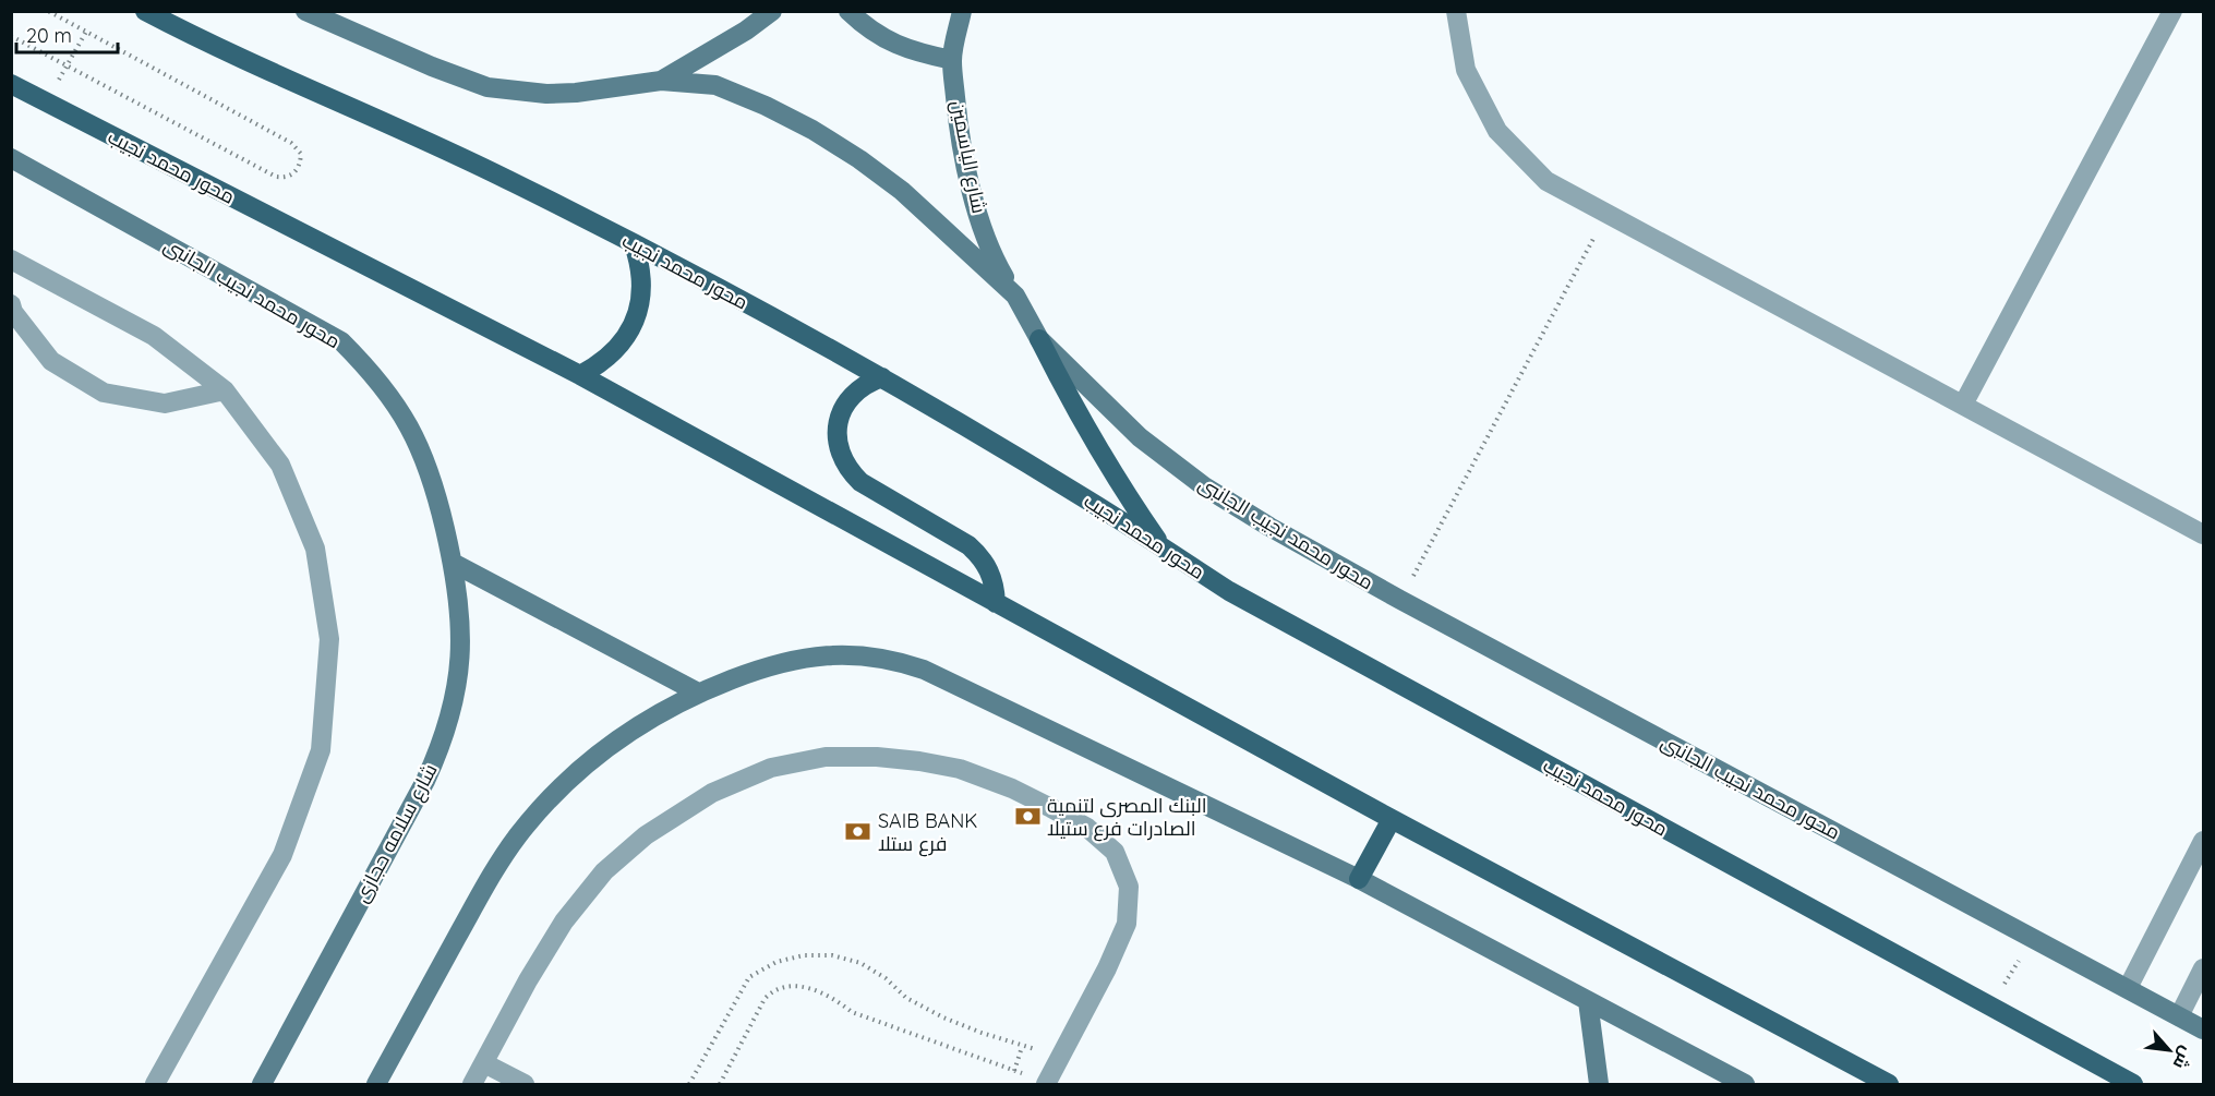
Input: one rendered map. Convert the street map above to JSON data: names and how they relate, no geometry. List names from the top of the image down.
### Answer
{
  "streets": {
    "main road": ["محور محمد نجيب"],
    "street": ["شارع الياسمين", "محور محمد نجيب الجانبى", "شارع سلامه حجازى"]
  },
  "crossings": [
    ["شارع الياسمين", "محور محمد نجيب الجانبى"],
    ["محور محمد نجيب الجانبى", "شارع سلامه حجازى"]
  ],
  "places": {
    "bank": ["البنك المصرى لتنمية الصادرات فرع ستيلا", "SAIB BANK فرع ستلا"]
  },
  "scale_bar": "20 m",
  "north": "bottom right"
}
